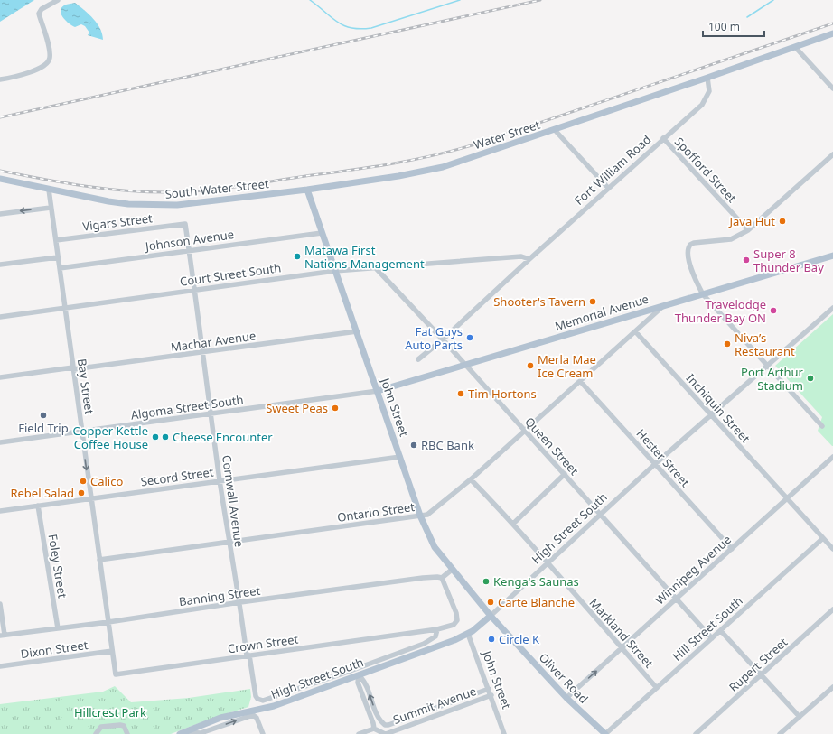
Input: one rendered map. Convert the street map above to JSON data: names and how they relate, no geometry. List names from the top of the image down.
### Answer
{
  "streets": {
    "main road": [
      "Water Street",
      "South Water Street",
      "Memorial Avenue",
      "John Street",
      "High Street South",
      "Oliver Road"
    ],
    "street": [
      "Fort William Road",
      "Spofford Street",
      "Vigars Street",
      "Johnson Avenue",
      "Court Street South",
      "Machar Avenue",
      "Bay Street",
      "Algoma Street South",
      "Inchiquin Street",
      "Queen Street",
      "Hester Street",
      "Secord Street",
      "Cornwall Avenue",
      "Ontario Street",
      "Foley Street",
      "Winnipeg Avenue",
      "Banning Street",
      "Hill Street South",
      "Markland Street",
      "Crown Street",
      "Dixon Street",
      "Rupert Street",
      "Summit Avenue"
    ]
  },
  "crossings": [
    ["Water Street", "Fort William Road"],
    ["Water Street", "South Water Street"],
    ["Water Street", "John Street"],
    ["Fort William Road", "Spofford Street"],
    ["Fort William Road", "Court Street South"],
    ["Fort William Road", "Queen Street"],
    ["South Water Street", "Bay Street"],
    ["South Water Street", "John Street"],
    ["Vigars Street", "Bay Street"],
    ["Vigars Street", "Cornwall Avenue"],
    ["Johnson Avenue", "Bay Street"],
    ["Johnson Avenue", "John Street"],
    ["Johnson Avenue", "Cornwall Avenue"],
    ["Court Street South", "Bay Street"],
    ["Court Street South", "John Street"],
    ["Court Street South", "Queen Street"],
    ["Court Street South", "Cornwall Avenue"],
    ["Memorial Avenue", "Algoma Street South"],
    ["Memorial Avenue", "John Street"],
    ["Memorial Avenue", "Queen Street"],
    ["Memorial Avenue", "Ontario Street"],
    ["Machar Avenue", "Bay Street"],
    ["Machar Avenue", "John Street"],
    ["Machar Avenue", "Cornwall Avenue"],
    ["Bay Street", "Algoma Street South"],
    ["Bay Street", "Secord Street"],
    ["Bay Street", "Ontario Street"],
    ["Bay Street", "Banning Street"],
    ["Bay Street", "Crown Street"],
    ["Bay Street", "Dixon Street"],
    ["Algoma Street South", "John Street"],
    ["Algoma Street South", "Cornwall Avenue"],
    ["John Street", "Secord Street"],
    ["John Street", "Ontario Street"],
    ["John Street", "High Street South"],
    ["John Street", "Oliver Road"],
    ["John Street", "Summit Avenue"],
    ["Inchiquin Street", "Ontario Street"],
    ["Inchiquin Street", "High Street South"],
    ["Inchiquin Street", "Winnipeg Avenue"],
    ["Inchiquin Street", "Hill Street South"],
    ["Queen Street", "Ontario Street"],
    ["Queen Street", "High Street South"],
    ["Queen Street", "Winnipeg Avenue"],
    ["Queen Street", "Hill Street South"],
    ["Hester Street", "Ontario Street"],
    ["Hester Street", "High Street South"],
    ["Hester Street", "Winnipeg Avenue"],
    ["Secord Street", "Cornwall Avenue"],
    ["Secord Street", "Foley Street"],
    ["Cornwall Avenue", "Ontario Street"],
    ["Cornwall Avenue", "Banning Street"],
    ["Cornwall Avenue", "Crown Street"],
    ["Ontario Street", "Markland Street"],
    ["High Street South", "Markland Street"],
    ["High Street South", "Oliver Road"],
    ["High Street South", "Summit Avenue"],
    ["Foley Street", "Banning Street"],
    ["Winnipeg Avenue", "Markland Street"],
    ["Winnipeg Avenue", "Oliver Road"],
    ["Hill Street South", "Markland Street"],
    ["Hill Street South", "Oliver Road"],
    ["Crown Street", "Dixon Street"]
  ],
  "parks": ["Hillcrest Park"],
  "places": [
    "Java Hut",
    "Matawa First Nations Management",
    "Super 8 Thunder Bay",
    "Shooter's Tavern",
    "Travelodge Thunder Bay ON",
    "Fat Guys Auto Parts",
    "Niva’s Restaurant",
    "Merla Mae Ice Cream",
    "Port Arthur Stadium",
    "Tim Hortons",
    "Sweet Peas",
    "Field Trip",
    "Copper Kettle Coffee House",
    "Cheese Encounter",
    "RBC Bank",
    "Calico",
    "Rebel Salad",
    "Kenga's Saunas",
    "Carte Blanche",
    "Circle K"
  ],
  "scale_bar": "100 m"
}
